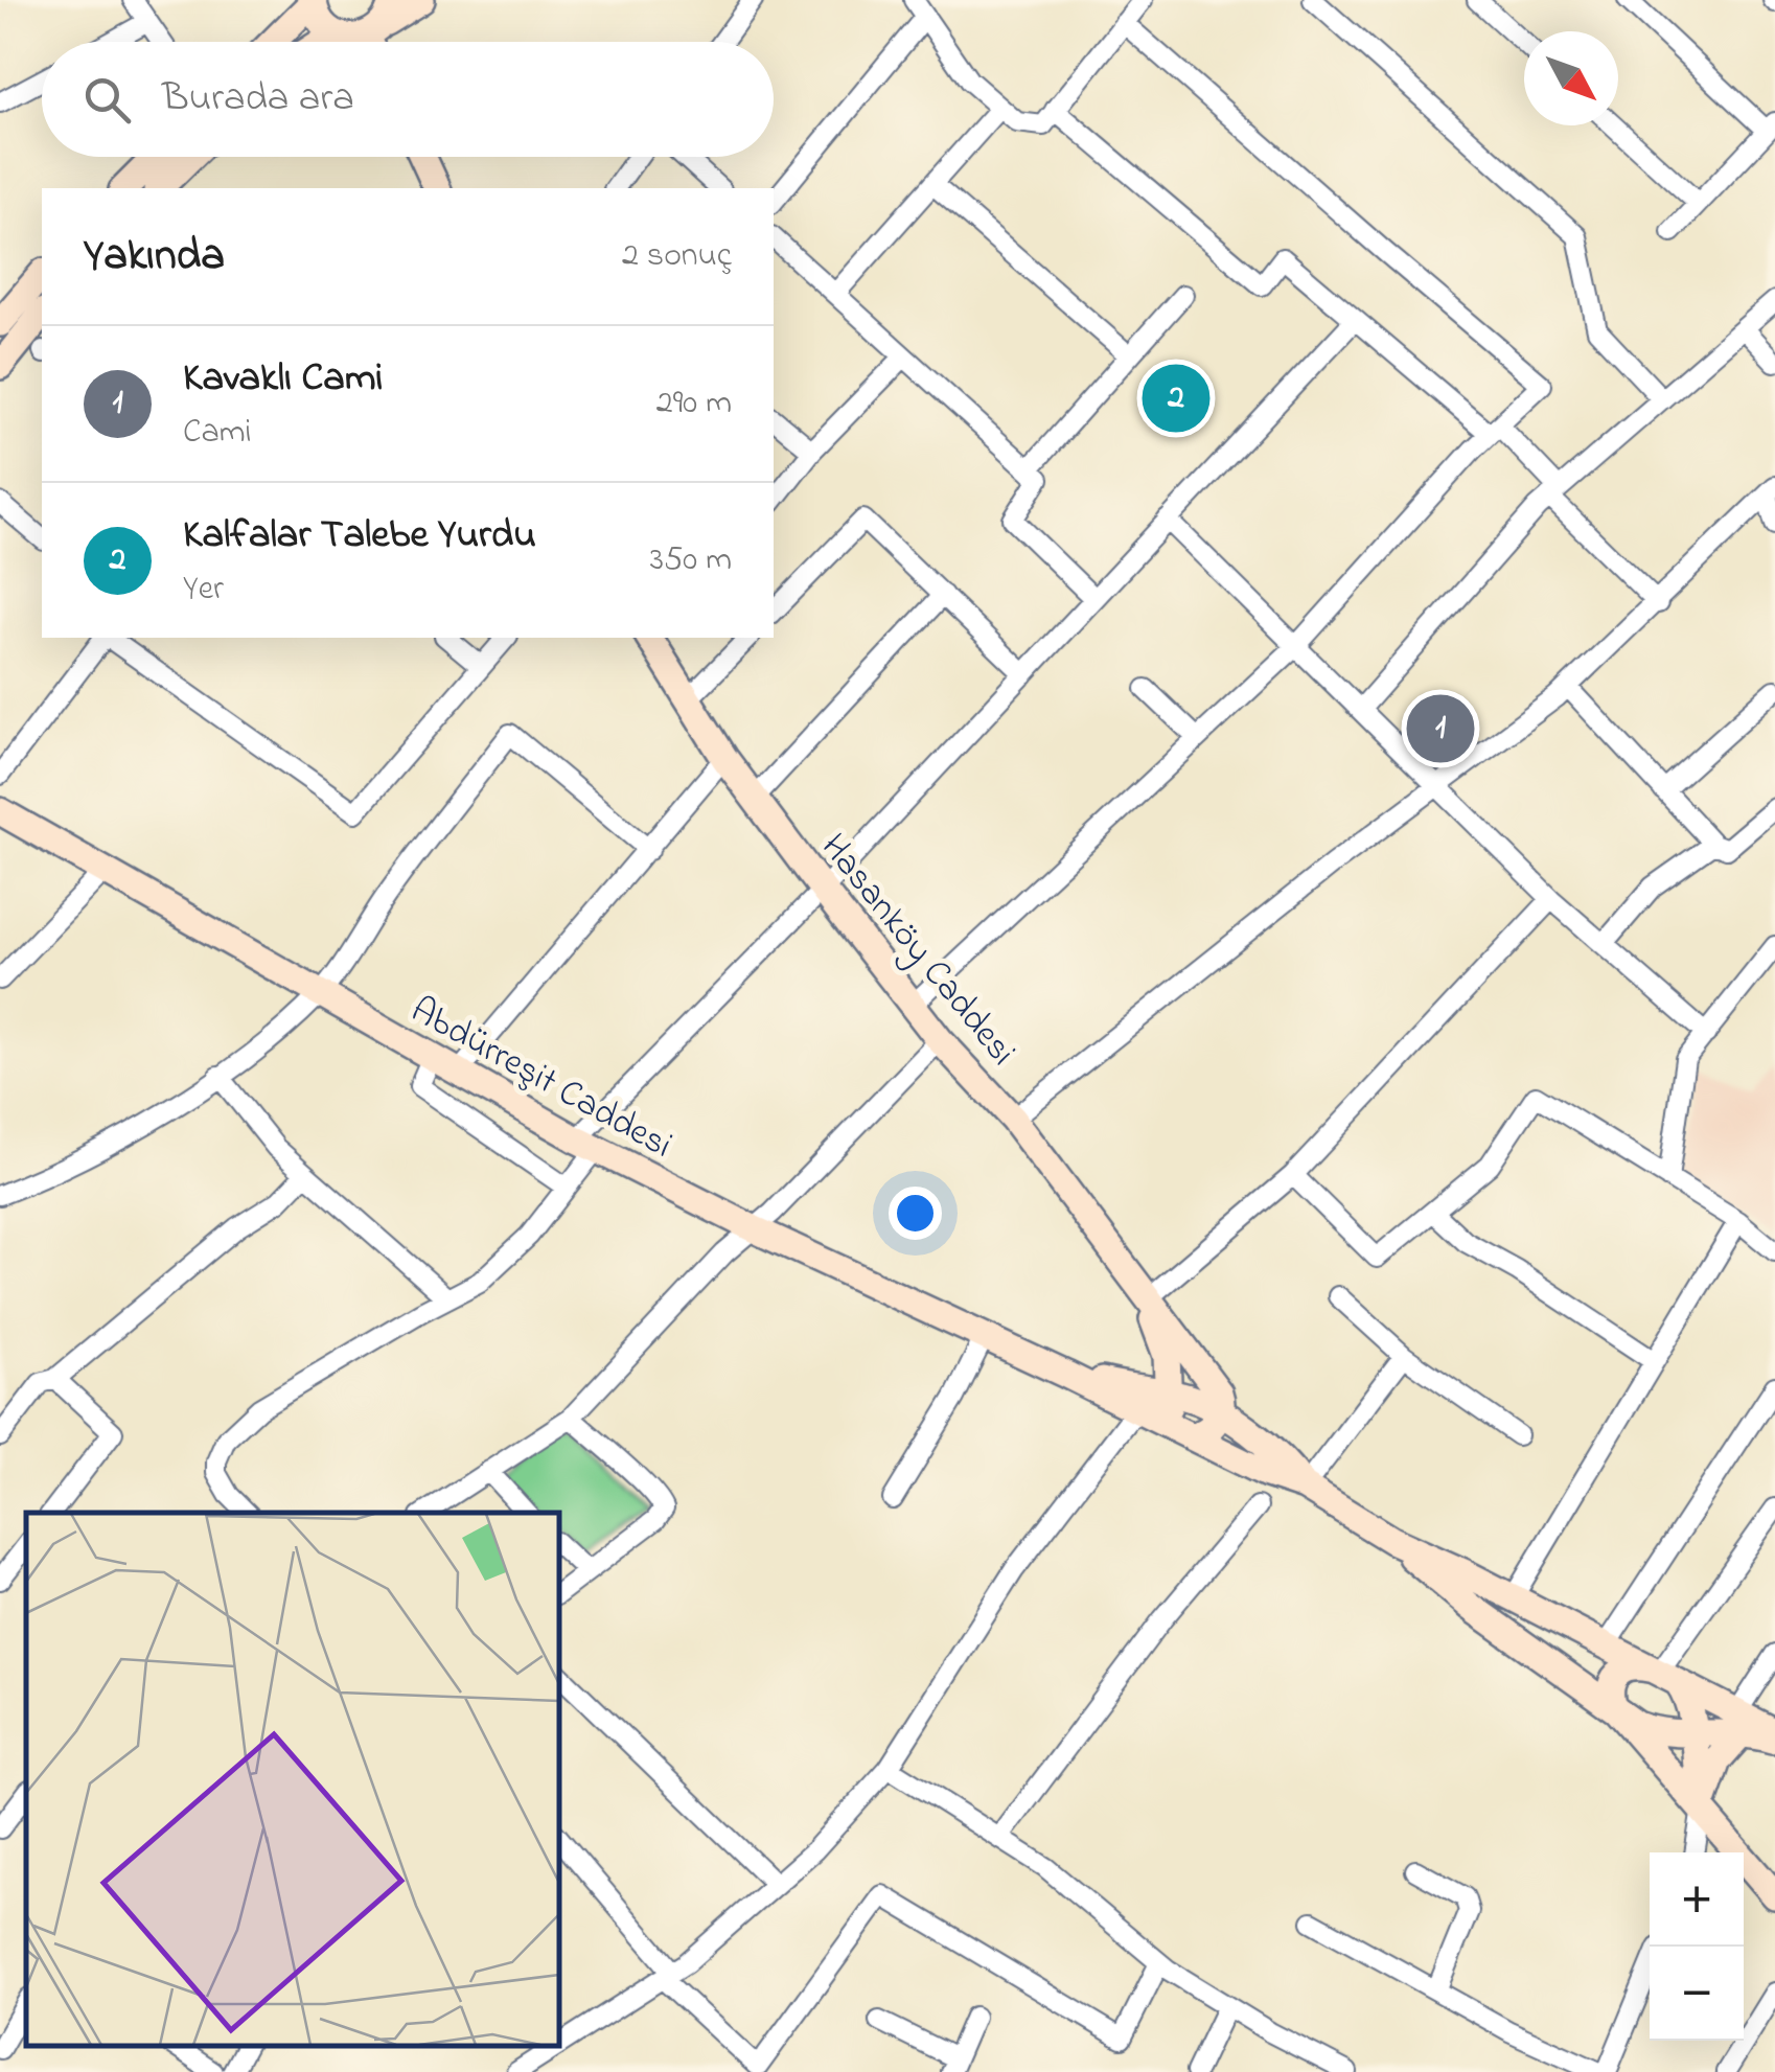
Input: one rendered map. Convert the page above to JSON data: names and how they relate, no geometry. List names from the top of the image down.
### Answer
{
  "streets": {
    "main road": ["Hasanköy Caddesi", "Abdürreşit Caddesi"]
  },
  "crossings": [
    ["Hasanköy Caddesi", "Abdürreşit Caddesi"]
  ],
  "north": "bottom right",
  "page": {
    "search": "Burada ara",
    "heading": ["Yakında", "2 sonuç"],
    "list": [
      {
        "mark": "1",
        "name": "Kavaklı Cami",
        "note": "Cami",
        "value": "290 m"
      },
      {
        "mark": "2",
        "name": "Kalfalar Talebe Yurdu",
        "note": "Yer",
        "value": "350 m"
      }
    ],
    "pins": ["2", "1"],
    "map_buttons": ["+", "−"]
  }
}
